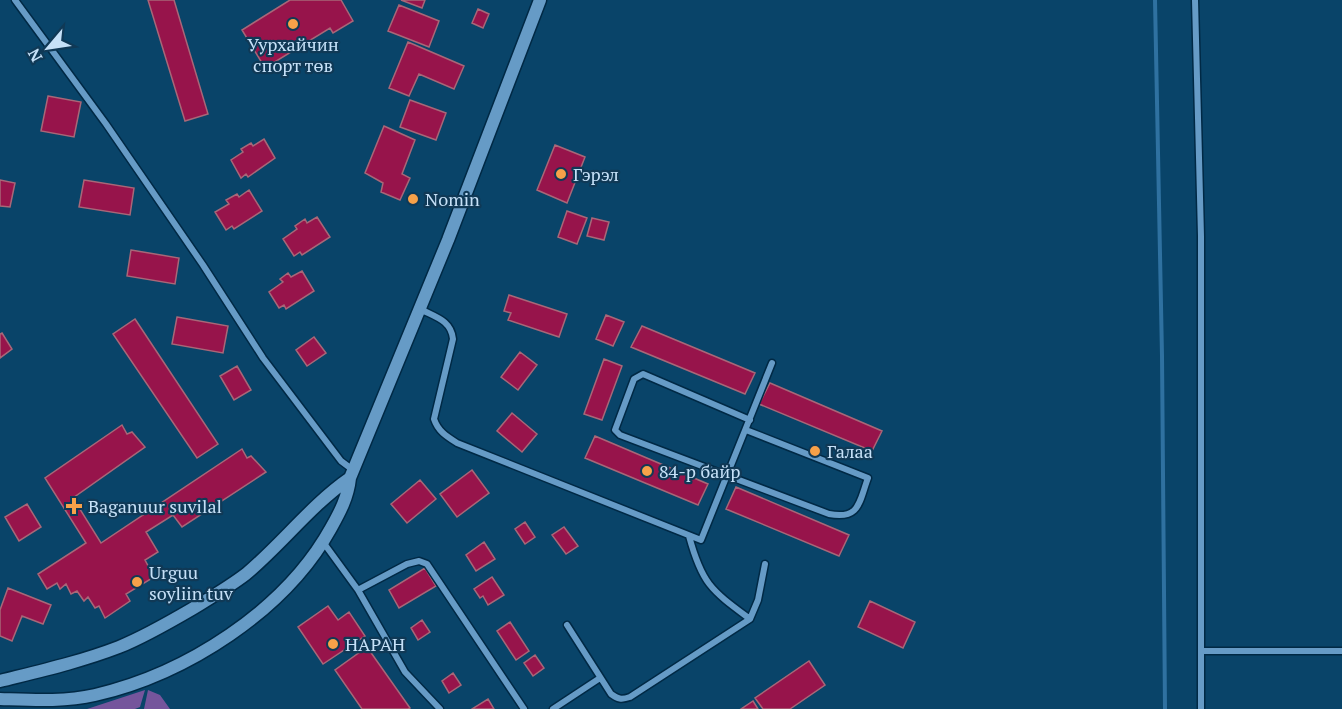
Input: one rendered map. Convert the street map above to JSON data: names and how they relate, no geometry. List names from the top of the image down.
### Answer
{
  "places": {
    "other": [
      "Уурхайчин спорт төв",
      "Гэрэл",
      "Nomin",
      "Галаа",
      "84-р байр",
      "Urguu soyliin tuv",
      "НАРАН"
    ],
    "health": ["Baganuur suvilal"]
  },
  "north": "bottom left"
}
